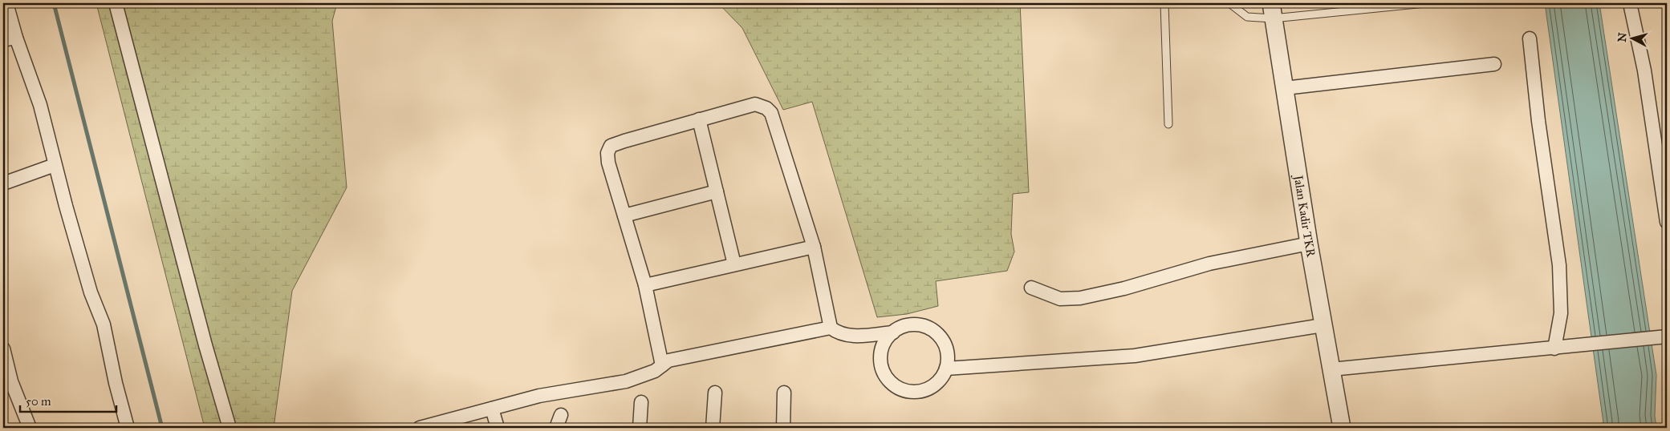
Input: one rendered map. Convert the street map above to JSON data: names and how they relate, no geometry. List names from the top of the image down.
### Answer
{
  "streets": {
    "street": ["Jalan Kadir TKR"]
  },
  "scale_bar": "50 m",
  "north": "left"
}
